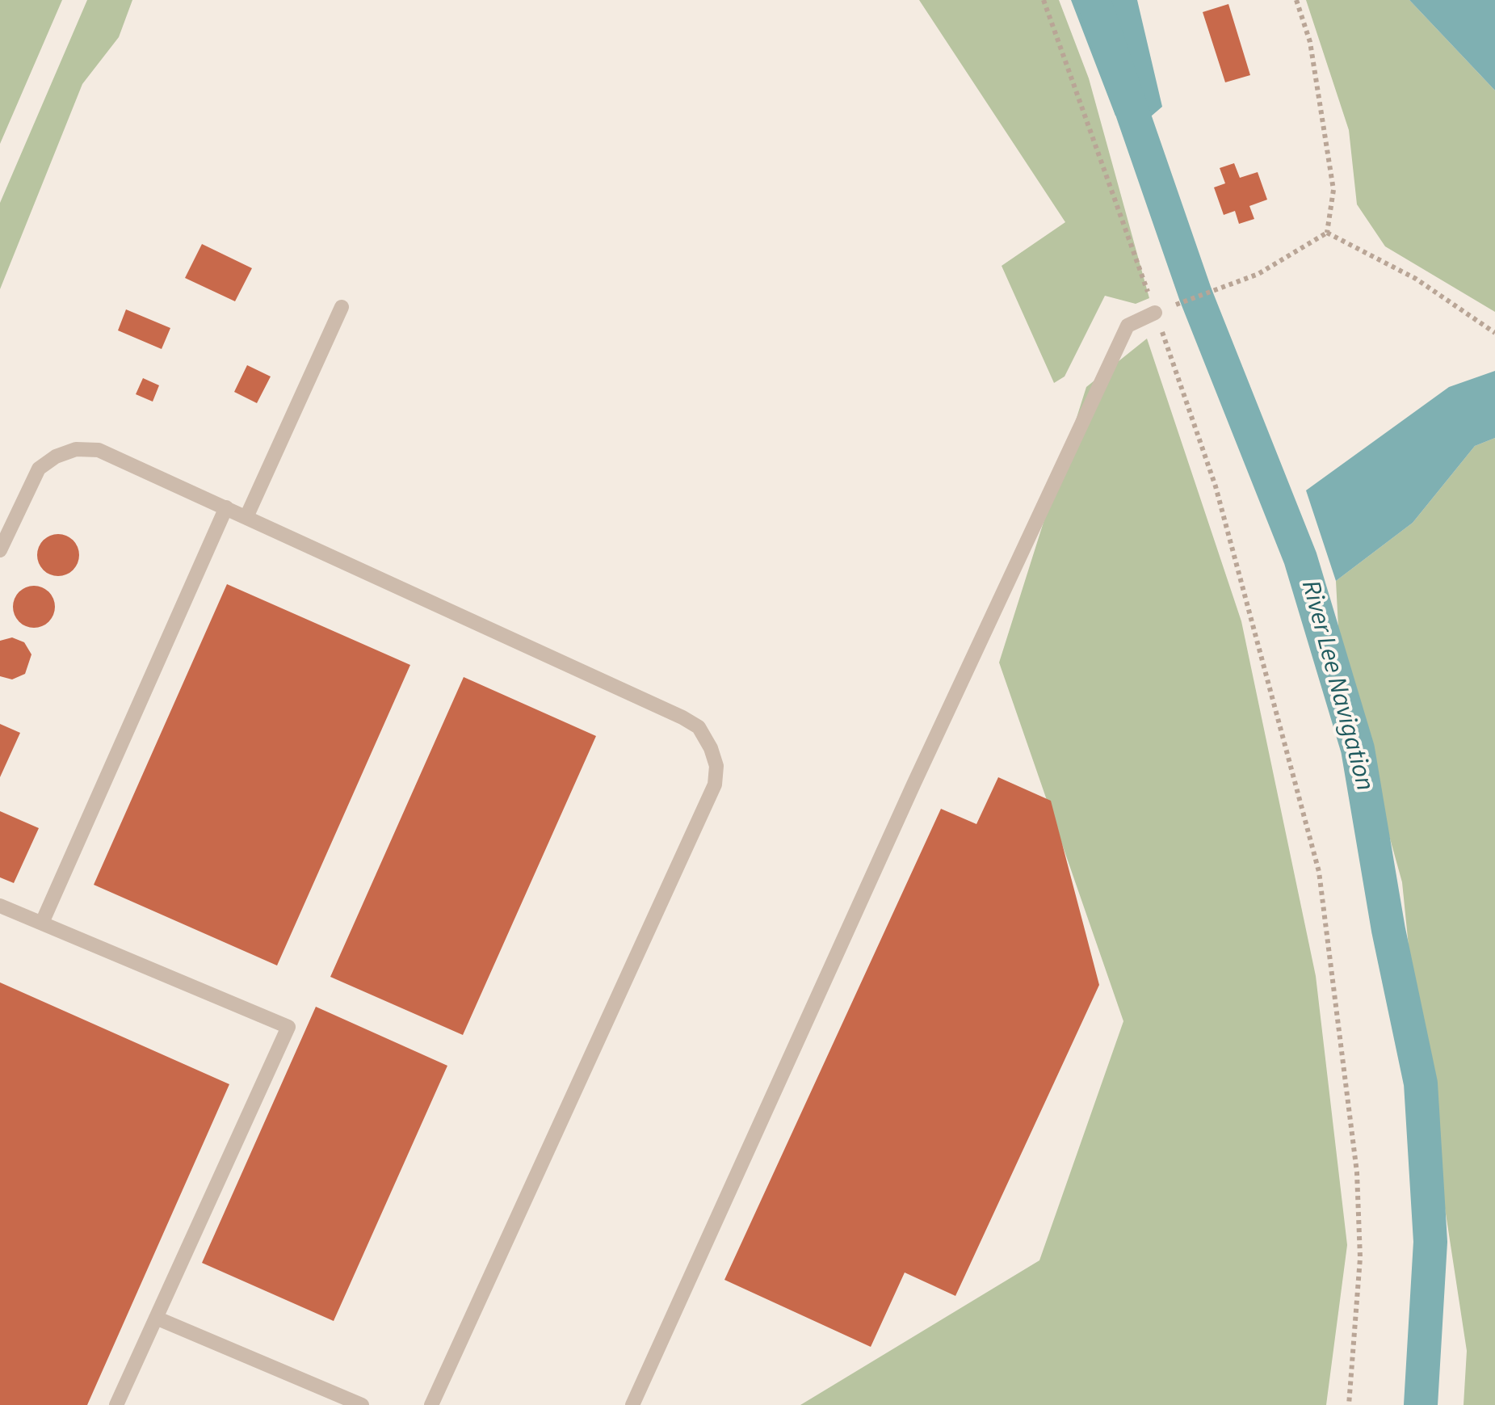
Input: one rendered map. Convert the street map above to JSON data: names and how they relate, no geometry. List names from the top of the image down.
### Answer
{
  "water": ["River Lee Navigation"]
}
